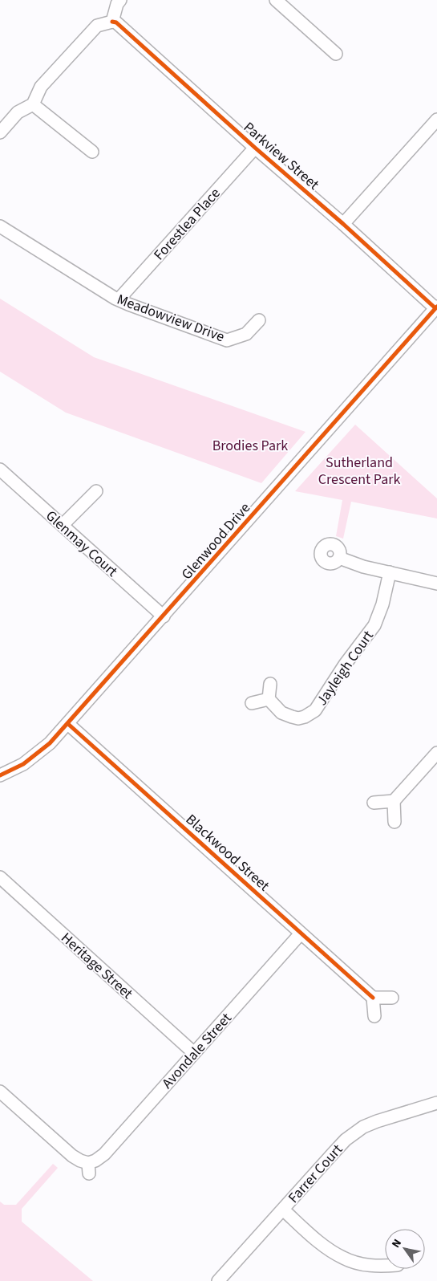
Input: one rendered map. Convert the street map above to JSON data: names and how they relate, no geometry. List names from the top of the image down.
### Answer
{
  "streets": {
    "street": [
      "Parkview Street",
      "Forestlea Place",
      "Meadowview Drive",
      "Glenwood Drive",
      "Glenmay Court",
      "Jayleigh Court",
      "Blackwood Street",
      "Heritage Street",
      "Avondale Street",
      "Farrer Court"
    ]
  },
  "crossings": [
    ["Parkview Street", "Forestlea Place"],
    ["Parkview Street", "Glenwood Drive"],
    ["Forestlea Place", "Meadowview Drive"],
    ["Glenwood Drive", "Glenmay Court"],
    ["Glenwood Drive", "Blackwood Street"],
    ["Blackwood Street", "Avondale Street"],
    ["Heritage Street", "Avondale Street"]
  ],
  "parks": ["Brodies Park", "Sutherland Crescent Park"],
  "north": "top left"
}
